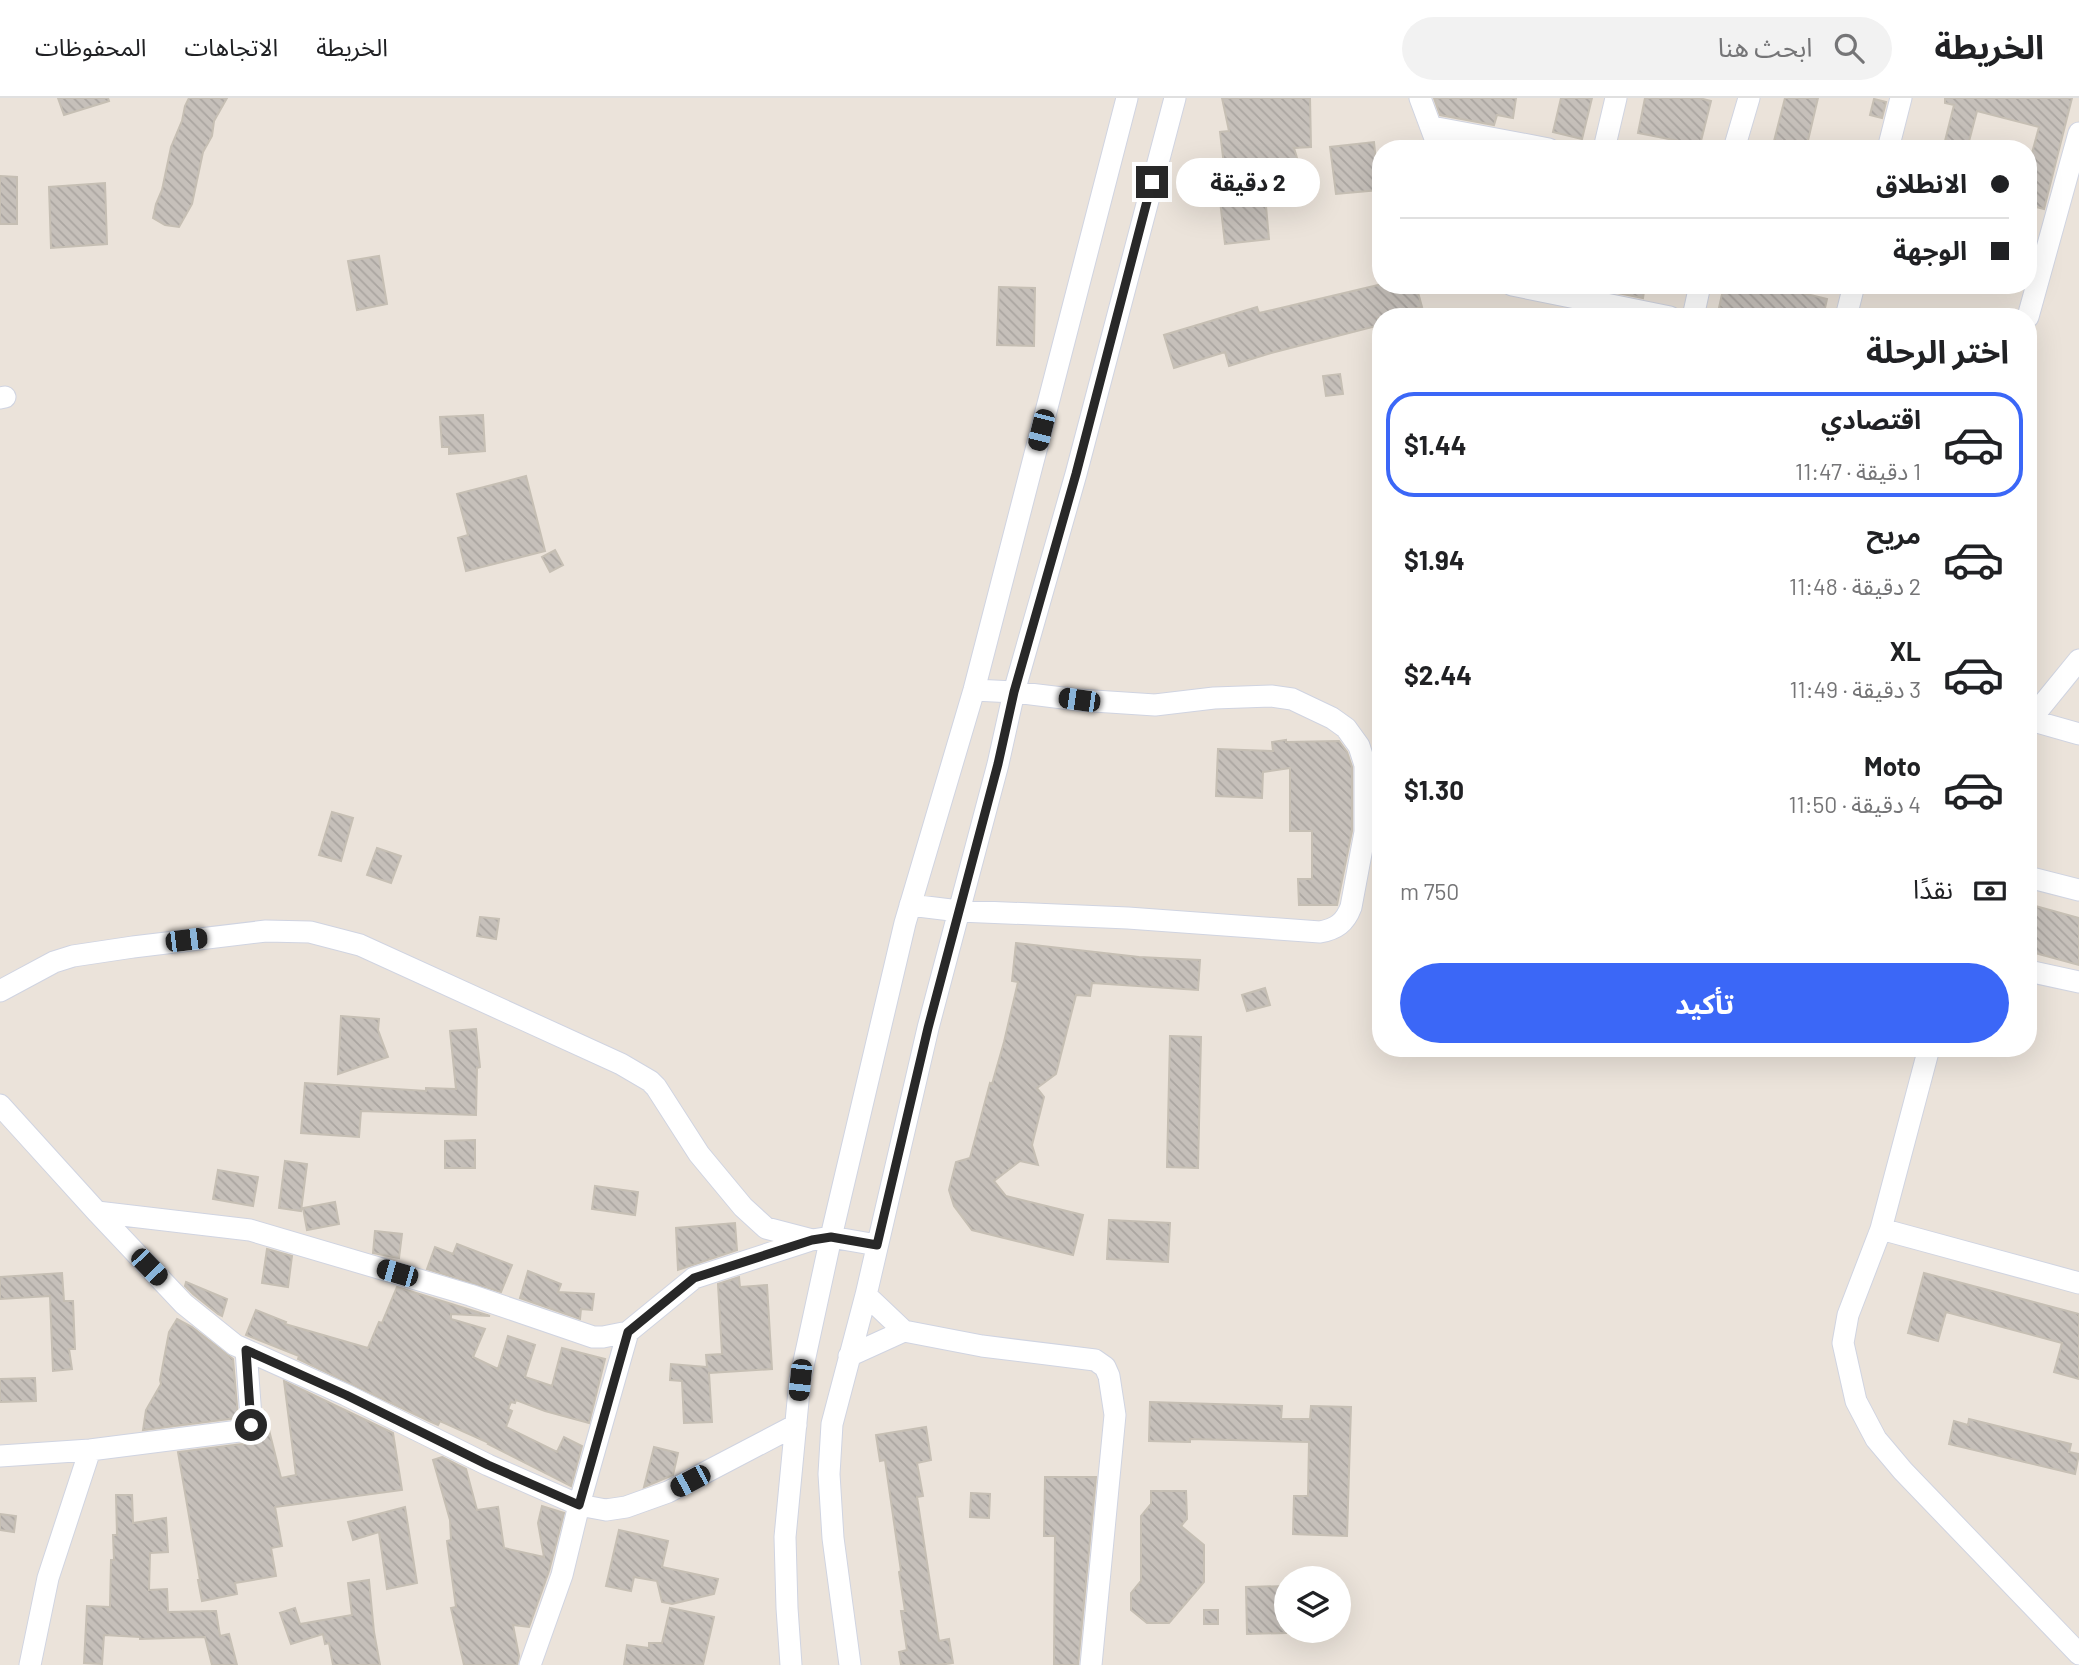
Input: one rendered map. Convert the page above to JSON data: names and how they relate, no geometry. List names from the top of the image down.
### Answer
{
  "page": {
    "header": "الخريطة",
    "search": "ابحث هنا",
    "nav": ["الخريطة", "الاتجاهات", "المحفوظات"],
    "banner": ["الانطلاق", "الوجهة"],
    "bubble": "2 دقيقة",
    "heading": "اختر الرحلة",
    "list": [
      {
        "name": "اقتصادي",
        "note": "1 دقيقة · 11:47",
        "value": "$1.44"
      },
      {
        "name": "مريح",
        "note": "2 دقيقة · 11:48",
        "value": "$1.94"
      },
      {
        "name": "XL",
        "note": "3 دقيقة · 11:49",
        "value": "$2.44"
      },
      {
        "name": "Moto",
        "note": "4 دقيقة · 11:50",
        "value": "$1.30"
      }
    ],
    "pay": ["نقدًا", "750 m"],
    "buttons": "تأكيد"
  }
}
